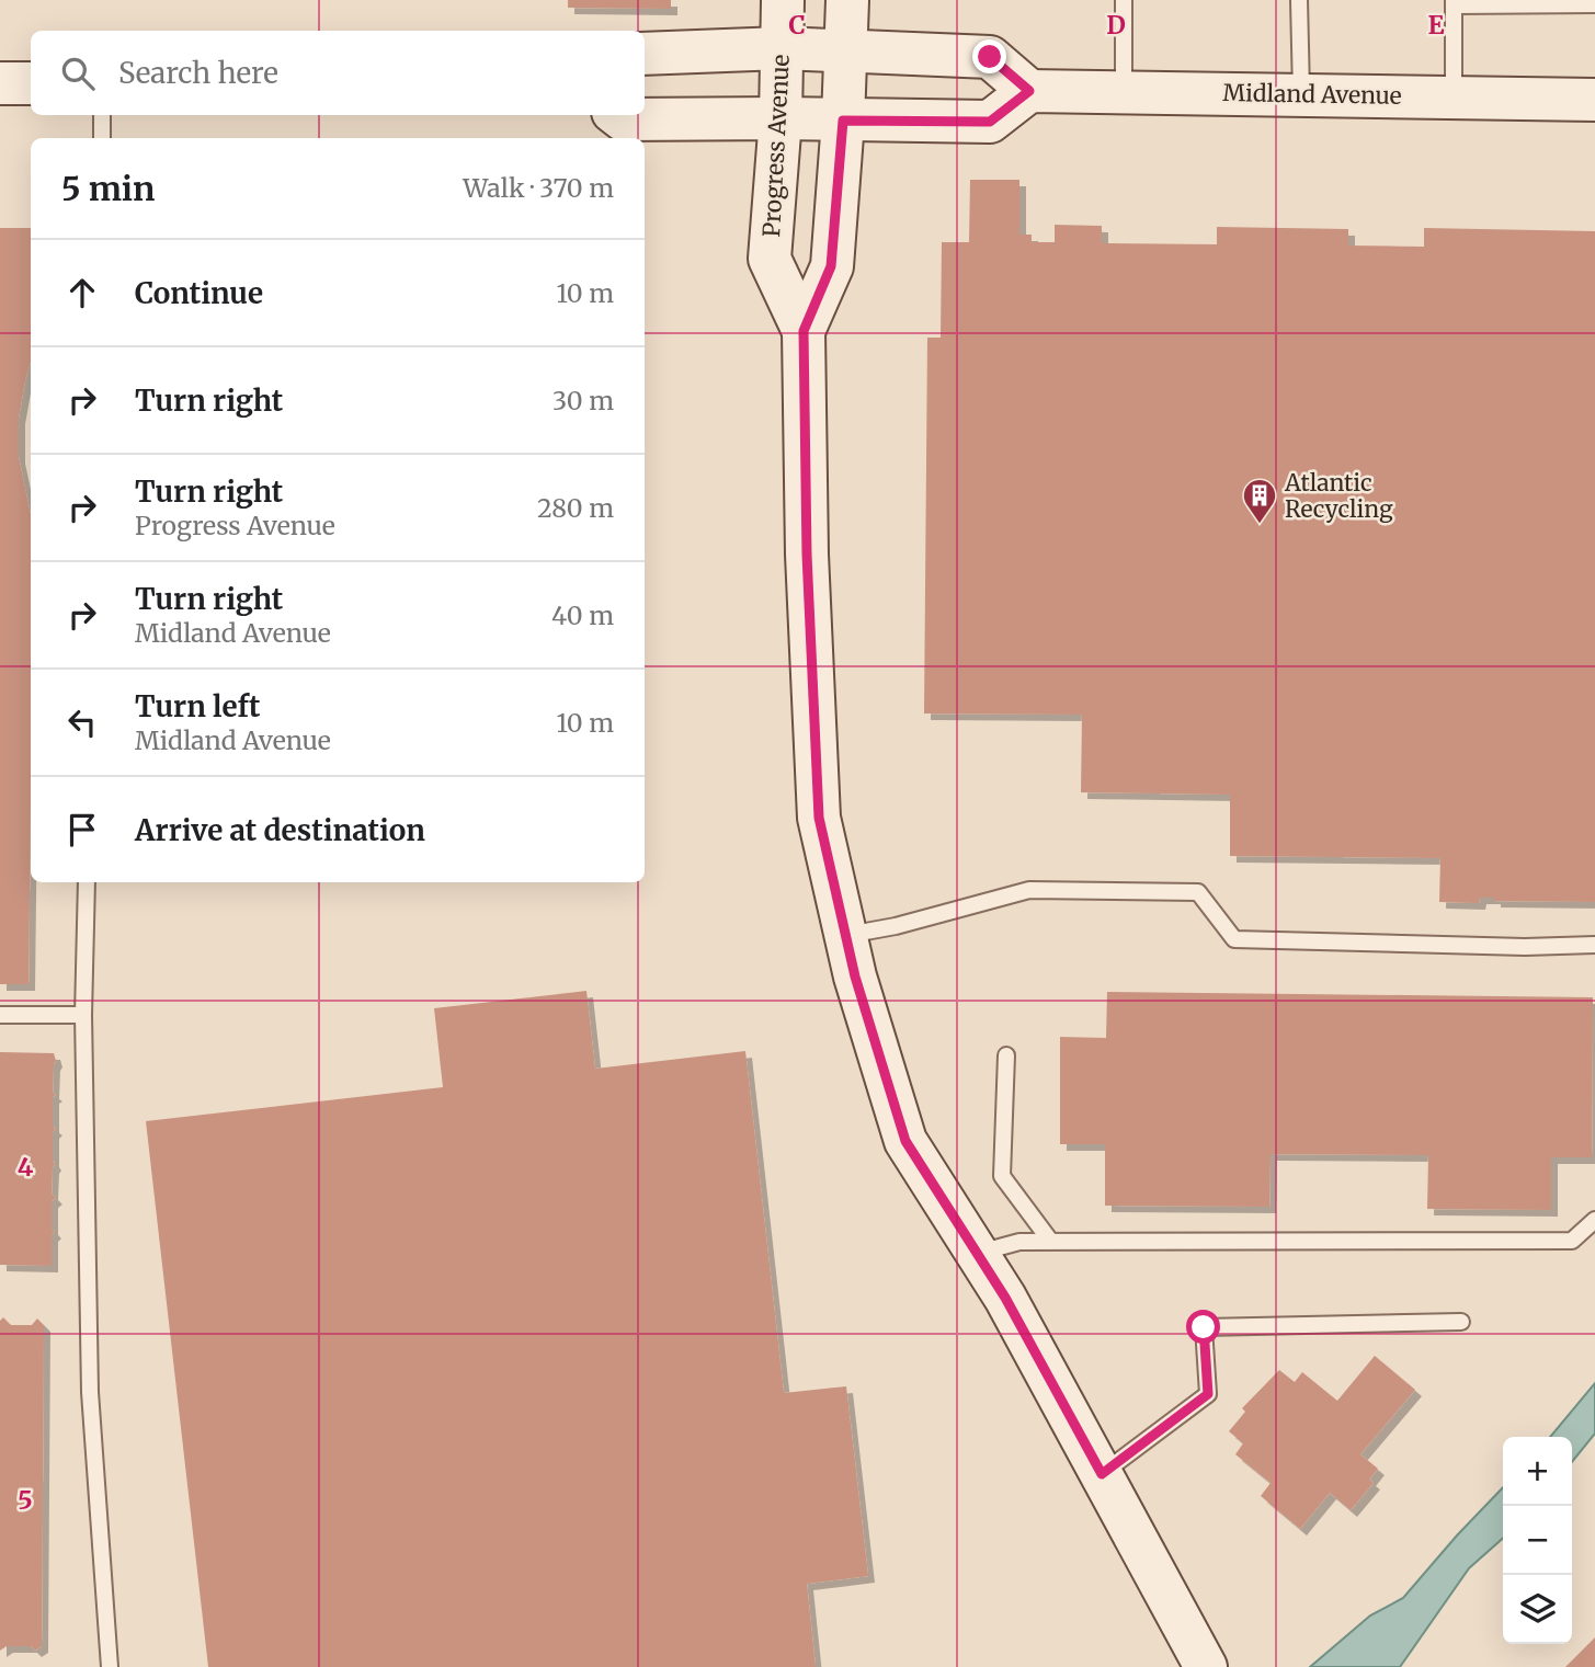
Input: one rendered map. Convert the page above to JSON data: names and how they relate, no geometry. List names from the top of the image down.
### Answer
{
  "streets": {
    "main road": ["Midland Avenue", "Progress Avenue"]
  },
  "places": {
    "building": ["Atlantic Recycling"]
  },
  "page": {
    "search": "Search here",
    "heading": ["5 min", "Walk · 370 m"],
    "list": [
      ["Continue", "10 m"],
      ["Turn right", "30 m"],
      ["Turn right", "Progress Avenue", "280 m"],
      ["Turn right", "Midland Avenue", "40 m"],
      ["Turn left", "Midland Avenue", "10 m"],
      "Arrive at destination"
    ],
    "map_buttons": ["+", "−"]
  },
  "grid": {
    "columns": ["C", "D", "E"],
    "rows": ["4", "5"]
  }
}
